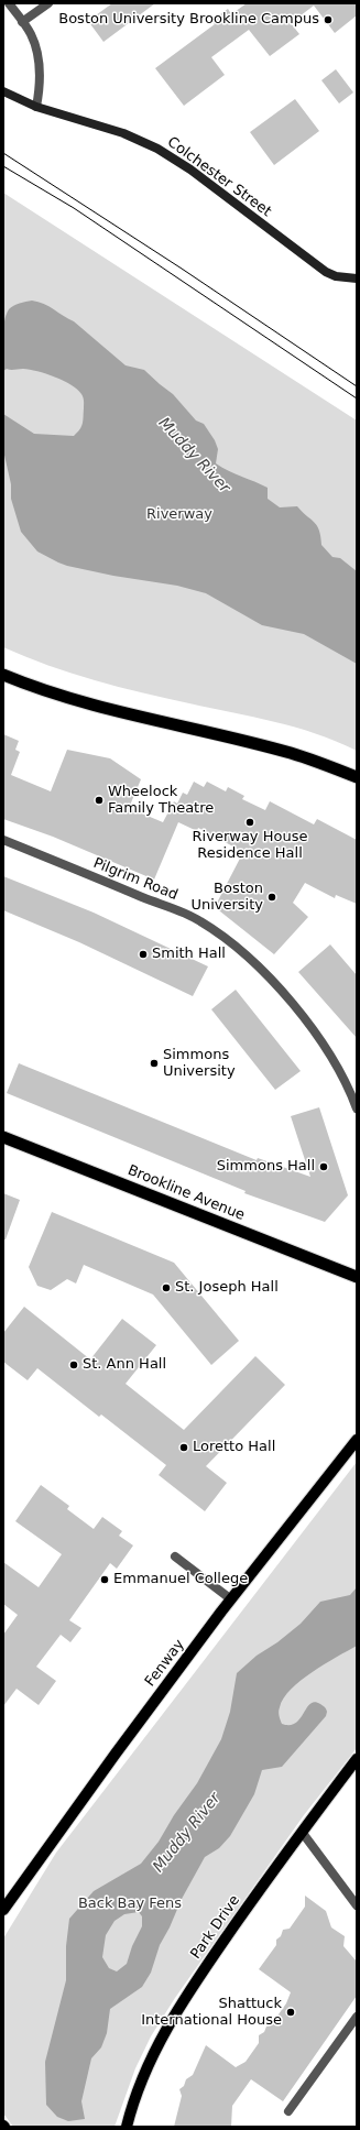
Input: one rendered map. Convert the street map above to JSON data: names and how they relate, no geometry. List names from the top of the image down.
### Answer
{
  "streets": {
    "highway": ["Brookline Avenue"],
    "main road": ["Colchester Street", "Fenway", "Park Drive"],
    "street": ["Pilgrim Road"]
  },
  "water": ["Muddy River"],
  "parks": ["Riverway", "Back Bay Fens"],
  "places": [
    "Boston University Brookline Campus",
    "Wheelock Family Theatre",
    "Riverway House Residence Hall",
    "Boston University",
    "Smith Hall",
    "Simmons University",
    "Simmons Hall",
    "St. Joseph Hall",
    "St. Ann Hall",
    "Loretto Hall",
    "Emmanuel College",
    "Shattuck International House"
  ]
}
